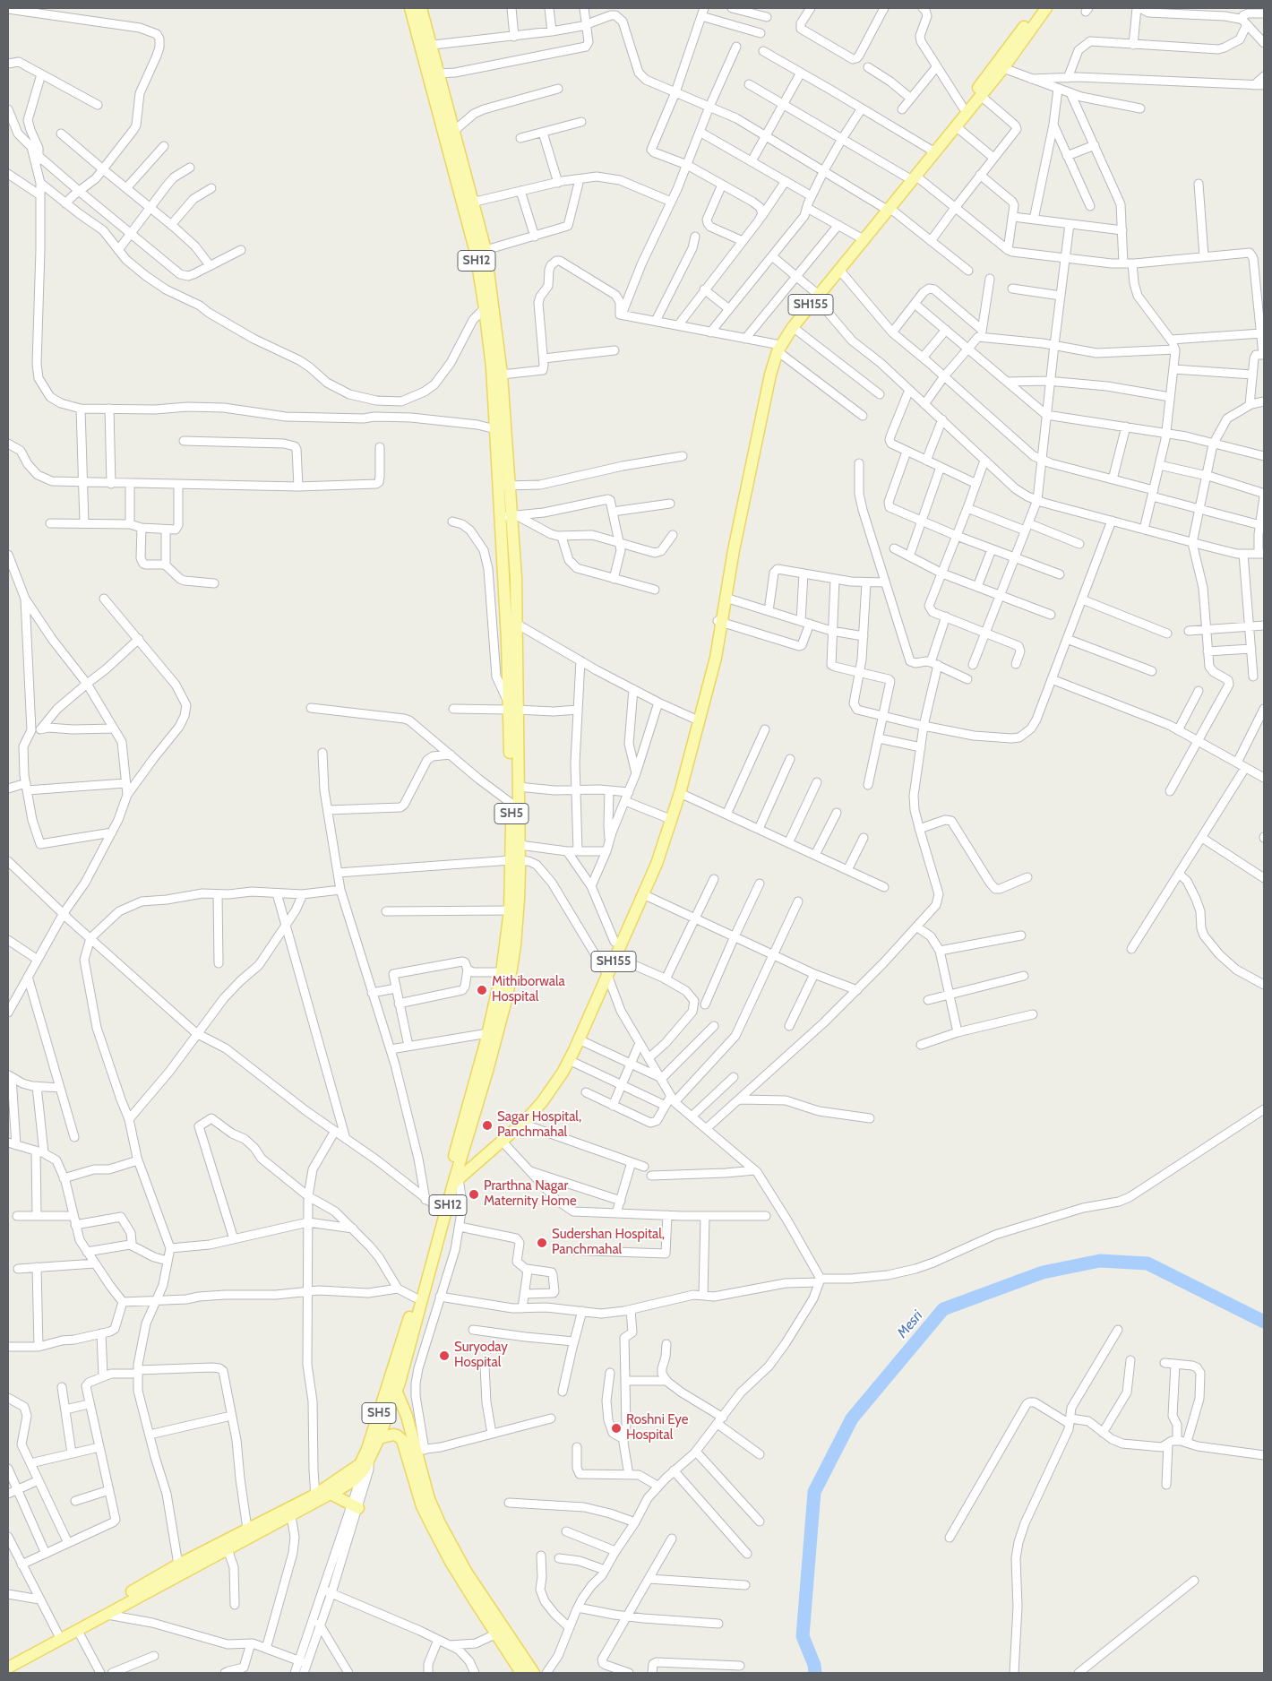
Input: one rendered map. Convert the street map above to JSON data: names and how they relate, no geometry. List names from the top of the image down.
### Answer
{
  "streets": {
    "main road": ["SH12", "SH155", "SH5"]
  },
  "crossings": [
    ["SH12", "SH155"],
    ["SH12", "SH5"],
    ["SH155", "SH5"]
  ],
  "water": ["Mesri"],
  "places": [
    "Mithiborwala Hospital",
    "Sagar Hospital, Panchmahal",
    "Prarthna Nagar Maternity Home",
    "Sudershan Hospital, Panchmahal",
    "Suryoday Hospital",
    "Roshni Eye Hospital"
  ]
}
